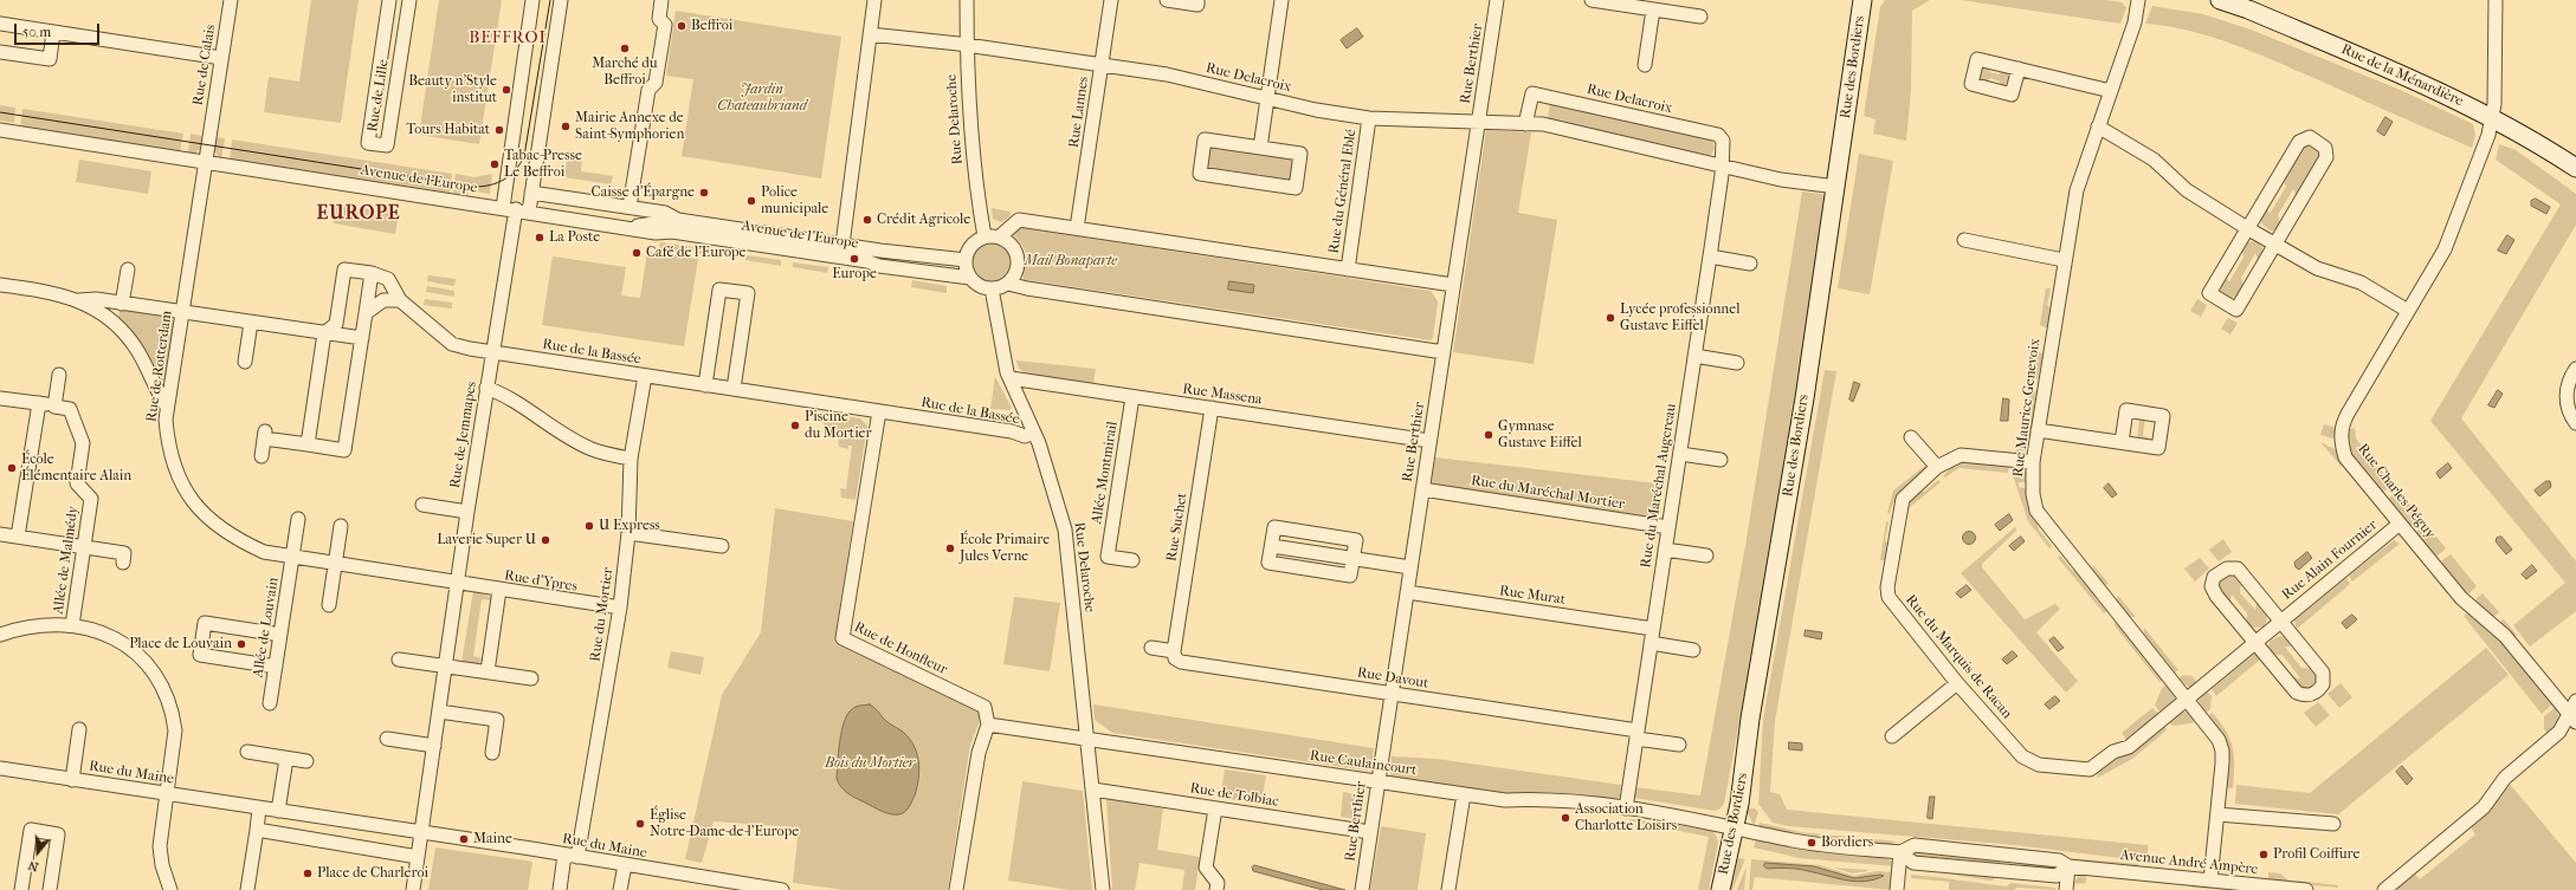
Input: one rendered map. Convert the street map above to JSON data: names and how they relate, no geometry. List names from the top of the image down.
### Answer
{
  "streets": {
    "street": [
      "Rue Berthier",
      "Rue de Calais",
      "Rue des Bordiers",
      "Rue de la Ménardière",
      "Rue Delacroix",
      "Rue de Lille",
      "Rue Lannes",
      "Rue Delaroche",
      "Avenue de l'Europe",
      "Rue du Général Eblé",
      "Rue de la Bassée",
      "Rue de Rotterdam",
      "Rue Massena",
      "Rue Maurice Genevoix",
      "Rue de Jemmapes",
      "Allée Montmirail",
      "Rue du Maréchal Augereau",
      "Rue Charles Péguy",
      "Rue du Maréchal Mortier",
      "Rue Suchet",
      "Allée de Malmédy",
      "Rue Alain Fournier",
      "Rue d'Ypres",
      "Rue Murat",
      "Rue du Mortier",
      "Allée de Louvain",
      "Rue de Honfleur",
      "Rue du Marquis de Racan",
      "Rue Davout",
      "Rue Caulaincourt",
      "Rue du Maine",
      "Rue de Tolbiac",
      "Avenue André Ampère"
    ]
  },
  "crossings": [
    ["Rue Berthier", "Rue Delacroix"],
    ["Rue Berthier", "Rue Massena"],
    ["Rue Berthier", "Rue du Maréchal Mortier"],
    ["Rue Berthier", "Rue Murat"],
    ["Rue Berthier", "Rue Davout"],
    ["Rue Berthier", "Rue Caulaincourt"],
    ["Rue Berthier", "Rue de Tolbiac"],
    ["Rue de Calais", "Avenue de l'Europe"],
    ["Rue de Calais", "Rue de Rotterdam"],
    ["Rue des Bordiers", "Rue Delacroix"],
    ["Rue des Bordiers", "Rue Caulaincourt"],
    ["Rue des Bordiers", "Avenue André Ampère"],
    ["Rue de la Ménardière", "Rue Charles Péguy"],
    ["Rue Delacroix", "Rue Lannes"],
    ["Rue Delacroix", "Rue Delaroche"],
    ["Rue Delacroix", "Rue du Général Eblé"],
    ["Rue Delacroix", "Rue du Maréchal Augereau"],
    ["Rue Delaroche", "Avenue de l'Europe"],
    ["Rue Delaroche", "Rue de la Bassée"],
    ["Rue Delaroche", "Rue Massena"],
    ["Rue Delaroche", "Rue Caulaincourt"],
    ["Rue Delaroche", "Rue de Tolbiac"],
    ["Avenue de l'Europe", "Rue de Rotterdam"],
    ["Avenue de l'Europe", "Rue de Jemmapes"],
    ["Rue de la Bassée", "Rue de Jemmapes"],
    ["Rue de la Bassée", "Rue du Mortier"],
    ["Rue de la Bassée", "Rue de Honfleur"],
    ["Rue de Rotterdam", "Rue de Jemmapes"],
    ["Rue de Rotterdam", "Rue d'Ypres"],
    ["Rue de Rotterdam", "Allée de Louvain"],
    ["Rue Massena", "Allée Montmirail"],
    ["Rue Massena", "Rue Suchet"],
    ["Rue Maurice Genevoix", "Rue Alain Fournier"],
    ["Rue Maurice Genevoix", "Rue du Marquis de Racan"],
    ["Rue Maurice Genevoix", "Avenue André Ampère"],
    ["Rue de Jemmapes", "Rue d'Ypres"],
    ["Rue de Jemmapes", "Rue du Maine"],
    ["Rue du Maréchal Augereau", "Rue du Maréchal Mortier"],
    ["Rue du Maréchal Augereau", "Rue Murat"],
    ["Rue du Maréchal Augereau", "Rue Davout"],
    ["Rue du Maréchal Augereau", "Rue Caulaincourt"],
    ["Rue Charles Péguy", "Rue Alain Fournier"],
    ["Rue Suchet", "Rue Davout"],
    ["Rue Alain Fournier", "Rue du Marquis de Racan"],
    ["Rue d'Ypres", "Rue du Mortier"],
    ["Rue du Mortier", "Rue du Maine"],
    ["Rue de Honfleur", "Rue Caulaincourt"],
    ["Rue Caulaincourt", "Avenue André Ampère"]
  ],
  "districts": ["BEFFROI", "EUROPE"],
  "parks": ["Jardin Chateaubriand", "Mail Bonaparte", "Bois du Mortier"],
  "places": [
    "Beffroi",
    "Marché du Beffroi",
    "Beauty n'Style institut",
    "Mairie Annexe de Saint-Symphorien",
    "Tours Habitat",
    "Tabac-Presse Le Beffroi",
    "Caisse d'Épargne",
    "Police municipale",
    "Crédit Agricole",
    "La Poste",
    "Café de l'Europe",
    "Europe",
    "Lycée professionnel Gustave Eiffel",
    "Piscine du Mortier",
    "Gymnase Gustave Eiffel",
    "École Élémentaire Alain",
    "U Express",
    "Laverie Super U",
    "École Primaire Jules Verne",
    "Place de Louvain",
    "Association Charlotte Loisirs",
    "Église Notre-Dame-de-l'Europe",
    "Maine",
    "Bordiers",
    "Profil Coiffure",
    "Place de Charleroi"
  ],
  "scale_bar": "50 m",
  "north": "bottom"
}
